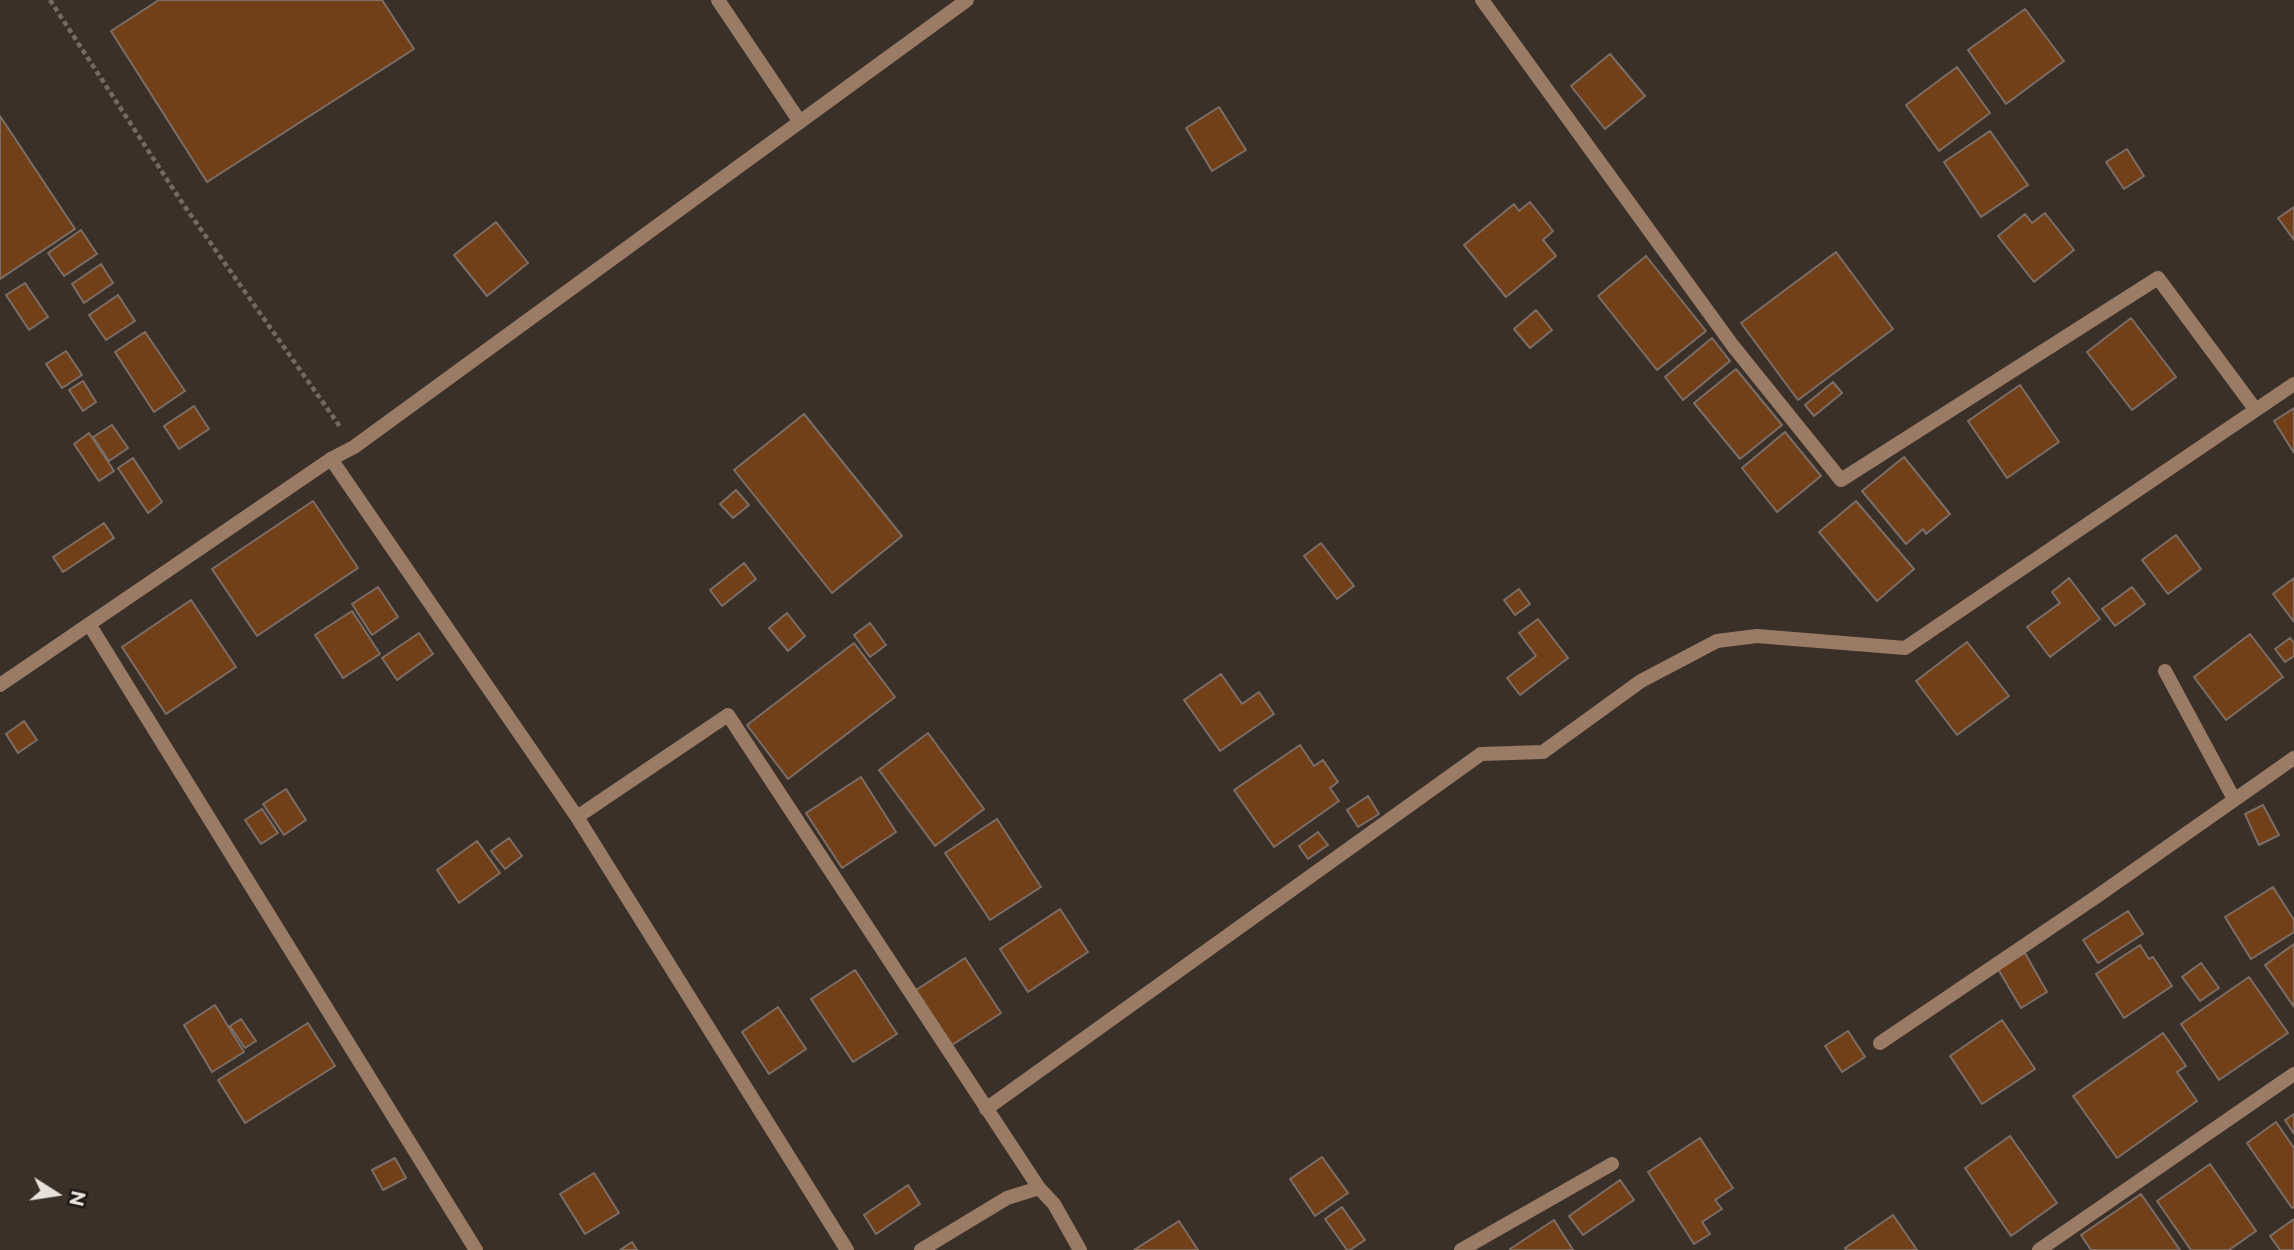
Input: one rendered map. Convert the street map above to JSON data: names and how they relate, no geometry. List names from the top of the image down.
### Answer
{
  "north": "right"
}
